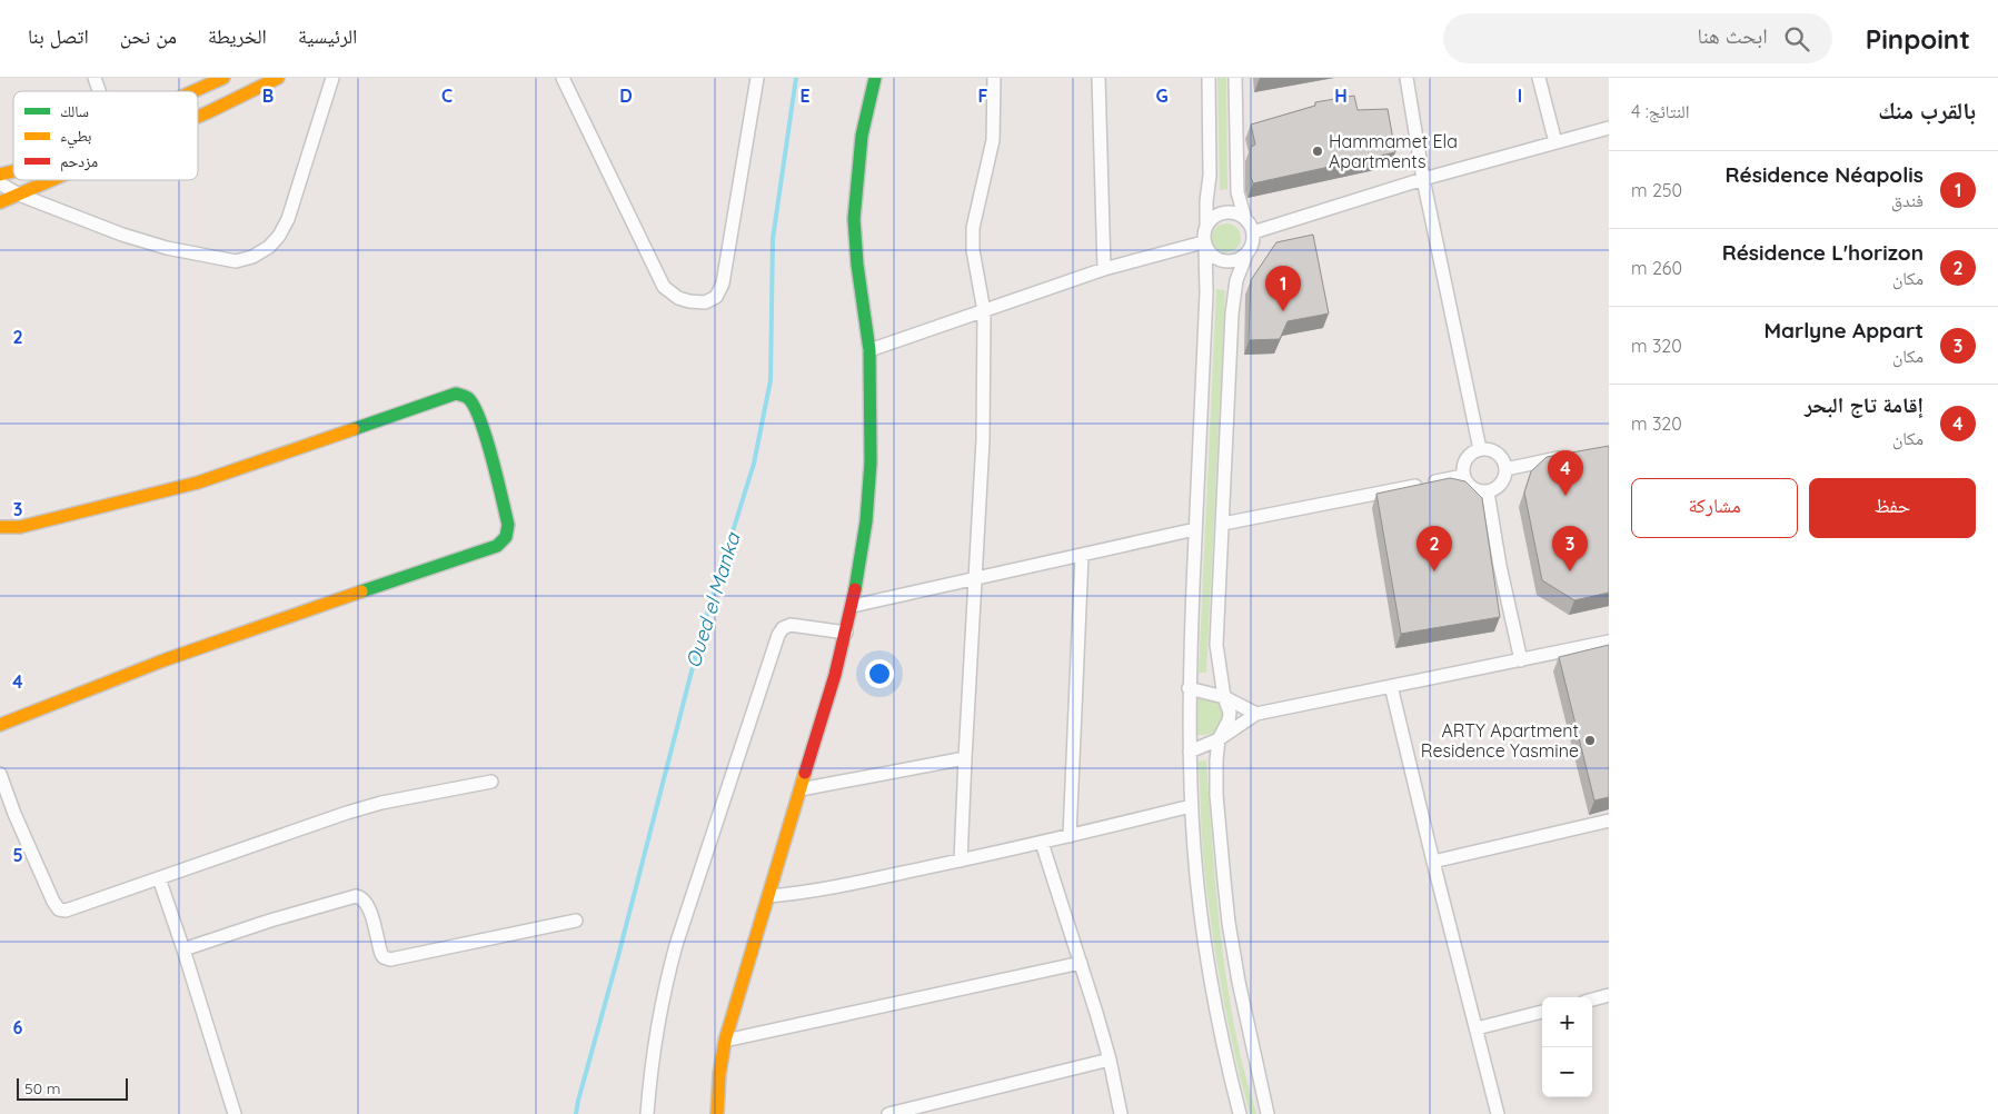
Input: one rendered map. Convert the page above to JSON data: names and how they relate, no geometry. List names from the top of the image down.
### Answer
{
  "water": ["Oued el Manka"],
  "places": ["Hammamet Ela Apartments", "ARTY Apartment Residence Yasmine"],
  "legend": ["سالك", "بطيء", "مزدحم"],
  "scale_bar": "50 m",
  "page": {
    "header": "Pinpoint",
    "search": "ابحث هنا",
    "nav": [
      "الرئيسية",
      "الخريطة",
      "من نحن",
      "اتصل بنا"
    ],
    "heading": ["بالقرب منك", "النتائج: 4"],
    "list": [
      {
        "mark": "1",
        "name": "Résidence Néapolis",
        "note": "فندق",
        "value": "250 m"
      },
      {
        "mark": "2",
        "name": "Résidence L'horizon",
        "note": "مكان",
        "value": "260 m"
      },
      {
        "mark": "3",
        "name": "Marlyne Appart",
        "note": "مكان",
        "value": "320 m"
      },
      {
        "mark": "4",
        "name": "إقامة تاج البحر",
        "note": "مكان",
        "value": "320 m"
      }
    ],
    "pins": [
      "1",
      "4",
      "2",
      "3"
    ],
    "buttons": ["حفظ", "مشاركة"],
    "map_buttons": ["+", "−"],
    "scale": "50 m"
  },
  "grid": {
    "columns": [
      "B",
      "C",
      "D",
      "E",
      "F",
      "G",
      "H",
      "I"
    ],
    "rows": [
      "2",
      "3",
      "4",
      "5",
      "6"
    ]
  }
}
